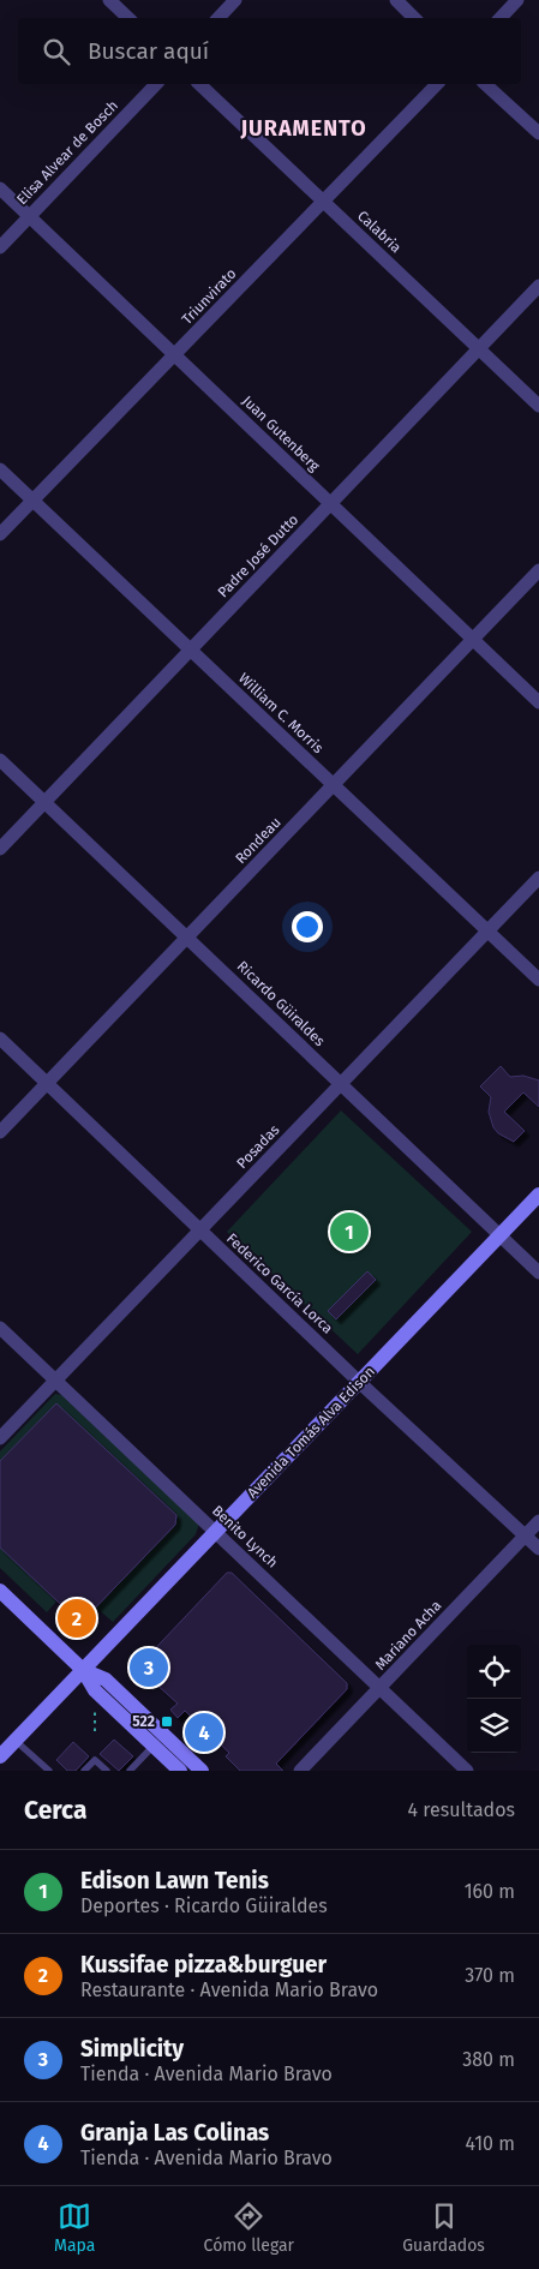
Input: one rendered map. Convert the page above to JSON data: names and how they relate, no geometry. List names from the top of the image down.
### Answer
{
  "streets": {
    "main road": ["Avenida Tomás Alva Edison"],
    "street": [
      "Elisa Alvear de Bosch",
      "Calabria",
      "Triunvirato",
      "Juan Gutenberg",
      "Padre José Dutto",
      "William C. Morris",
      "Rondeau",
      "Ricardo Güiraldes",
      "Posadas",
      "Federico García Lorca",
      "Benito Lynch",
      "Mariano Acha"
    ]
  },
  "crossings": [
    ["Elisa Alvear de Bosch", "Juan Gutenberg"],
    ["Calabria", "Triunvirato"],
    ["Calabria", "Padre José Dutto"],
    ["Triunvirato", "Juan Gutenberg"],
    ["Triunvirato", "William C. Morris"],
    ["Juan Gutenberg", "Padre José Dutto"],
    ["Juan Gutenberg", "Rondeau"],
    ["Padre José Dutto", "William C. Morris"],
    ["Padre José Dutto", "Ricardo Güiraldes"],
    ["William C. Morris", "Rondeau"],
    ["William C. Morris", "Posadas"],
    ["Rondeau", "Ricardo Güiraldes"],
    ["Rondeau", "Federico García Lorca"],
    ["Ricardo Güiraldes", "Posadas"],
    ["Ricardo Güiraldes", "Avenida Tomás Alva Edison"],
    ["Posadas", "Federico García Lorca"],
    ["Posadas", "Benito Lynch"],
    ["Federico García Lorca", "Avenida Tomás Alva Edison"],
    ["Federico García Lorca", "Mariano Acha"],
    ["Avenida Tomás Alva Edison", "Benito Lynch"],
    ["Benito Lynch", "Mariano Acha"]
  ],
  "districts": ["JURAMENTO"],
  "places": {
    "transit": ["522"]
  },
  "page": {
    "search": "Buscar aquí",
    "pins": [
      "1",
      "2",
      "3",
      "4"
    ],
    "heading": ["Cerca", "4 resultados"],
    "list": [
      {
        "mark": "1",
        "name": "Edison Lawn Tenis",
        "note": "Deportes · Ricardo Güiraldes",
        "value": "160 m"
      },
      {
        "mark": "2",
        "name": "Kussifae pizza&burguer",
        "note": "Restaurante · Avenida Mario Bravo",
        "value": "370 m"
      },
      {
        "mark": "3",
        "name": "Simplicity",
        "note": "Tienda · Avenida Mario Bravo",
        "value": "380 m"
      },
      {
        "mark": "4",
        "name": "Granja Las Colinas",
        "note": "Tienda · Avenida Mario Bravo",
        "value": "410 m"
      }
    ],
    "nav": ["Mapa", "Cómo llegar", "Guardados"]
  }
}
